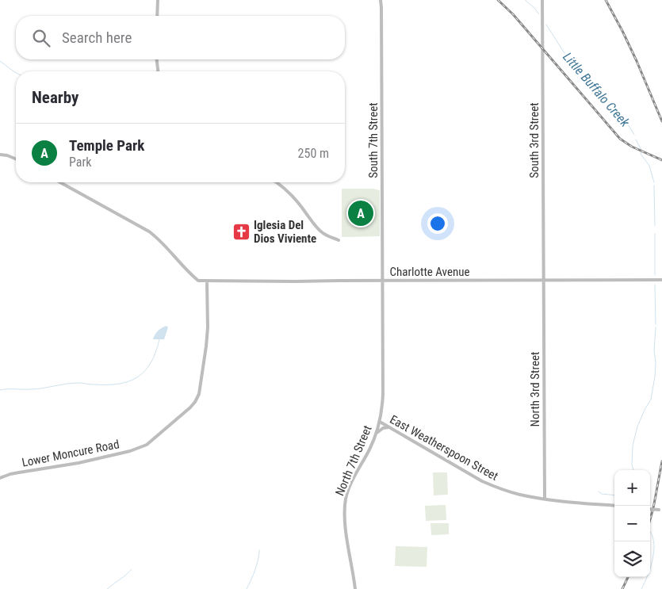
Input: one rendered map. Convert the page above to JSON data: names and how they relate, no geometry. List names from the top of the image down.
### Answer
{
  "streets": {
    "street": [
      "South 7th Street",
      "South 3rd Street",
      "Charlotte Avenue",
      "North 3rd Street",
      "East Weatherspoon Street",
      "Lower Moncure Road",
      "North 7th Street"
    ]
  },
  "crossings": [
    ["South 7th Street", "Charlotte Avenue"],
    ["South 7th Street", "North 7th Street"],
    ["South 3rd Street", "Charlotte Avenue"],
    ["South 3rd Street", "North 3rd Street"],
    ["Charlotte Avenue", "North 3rd Street"],
    ["Charlotte Avenue", "Lower Moncure Road"],
    ["Charlotte Avenue", "North 7th Street"],
    ["North 3rd Street", "East Weatherspoon Street"],
    ["East Weatherspoon Street", "North 7th Street"]
  ],
  "water": ["Little Buffalo Creek"],
  "places": {
    "church": ["Iglesia Del Dios Viviente"]
  },
  "page": {
    "search": "Search here",
    "heading": "Nearby",
    "list": [
      {
        "mark": "A",
        "name": "Temple Park",
        "note": "Park",
        "value": "250 m"
      }
    ],
    "pins": "A",
    "map_buttons": ["+", "−"]
  }
}
